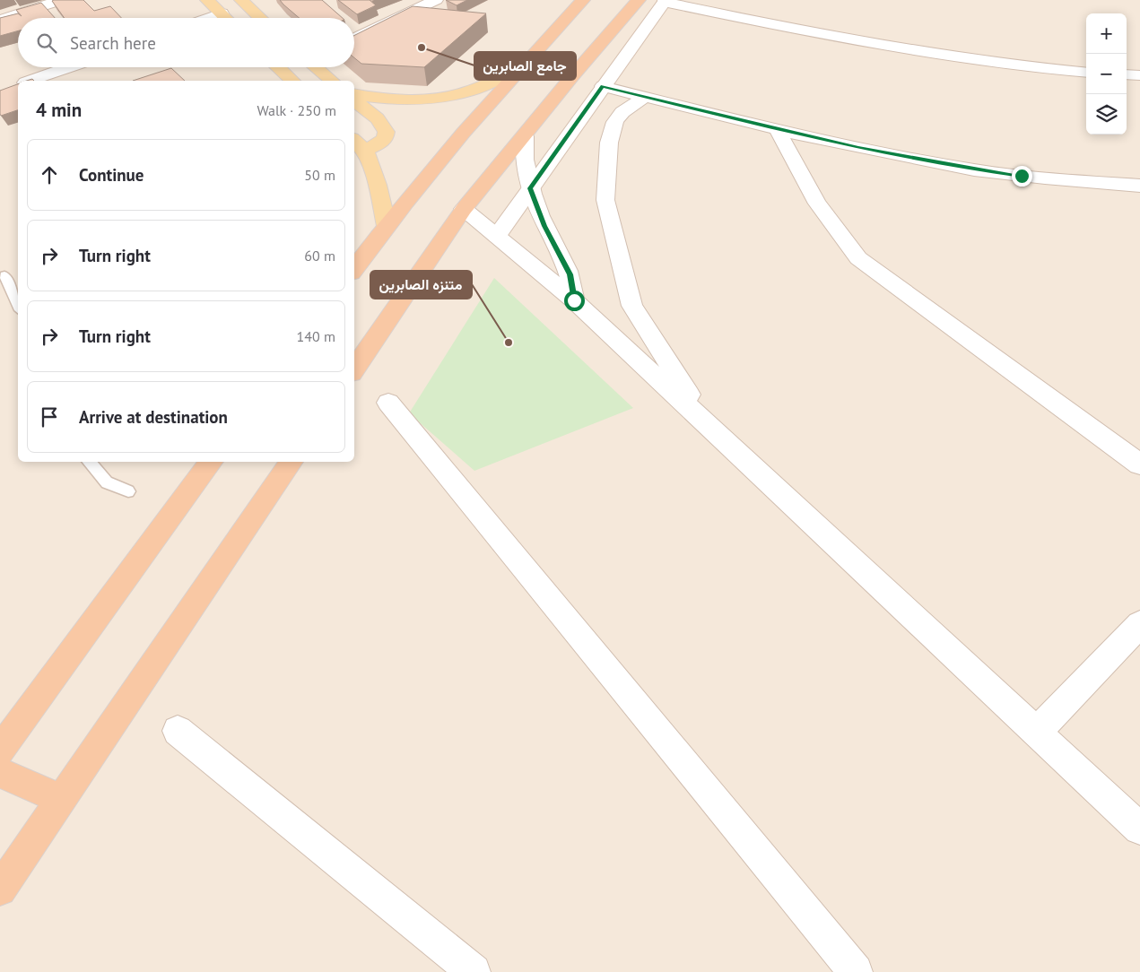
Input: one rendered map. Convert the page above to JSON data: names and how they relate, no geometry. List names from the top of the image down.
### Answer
{
  "places": ["جامع الصابرين", "متنزه الصابرين"],
  "page": {
    "map_buttons": ["+", "−"],
    "search": "Search here",
    "heading": ["4 min", "Walk · 250 m"],
    "list": [
      ["Continue", "50 m"],
      ["Turn right", "60 m"],
      ["Turn right", "140 m"],
      "Arrive at destination"
    ]
  }
}
